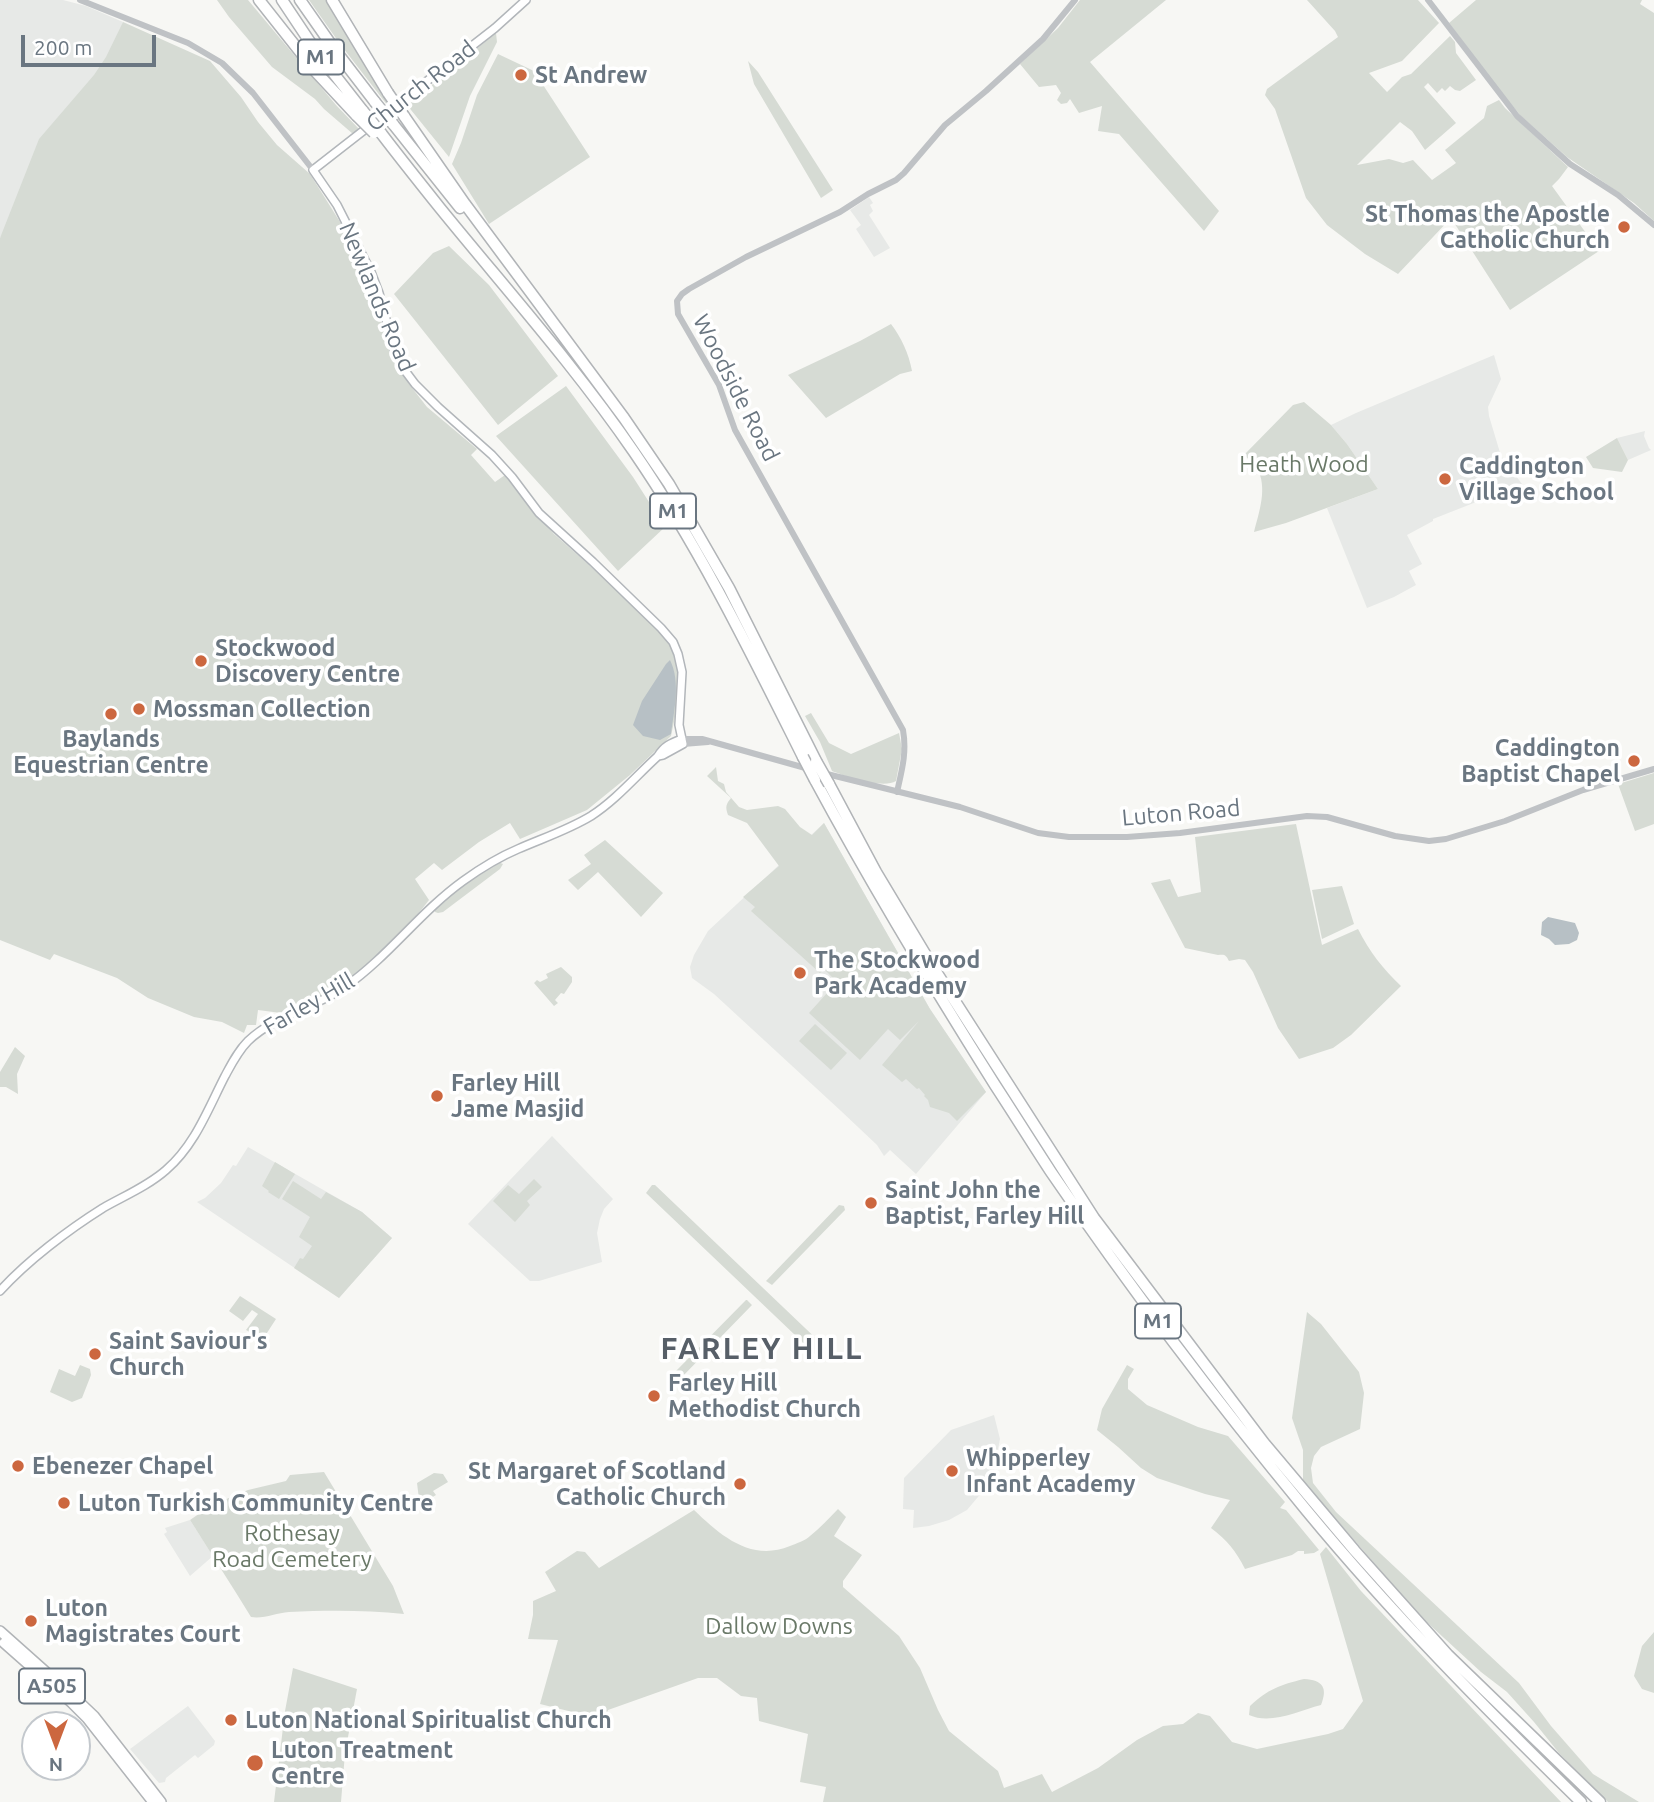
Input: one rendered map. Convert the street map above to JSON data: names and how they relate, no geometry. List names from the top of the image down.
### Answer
{
  "streets": {
    "highway": ["M1", "A505"],
    "main road": ["Church Road", "Newlands Road", "Farley Hill"],
    "street": ["Woodside Road", "Luton Road"]
  },
  "crossings": [
    ["Church Road", "Newlands Road"],
    ["Newlands Road", "Luton Road"],
    ["Newlands Road", "Farley Hill"],
    ["Woodside Road", "Luton Road"],
    ["Luton Road", "Farley Hill"]
  ],
  "districts": ["FARLEY HILL"],
  "parks": ["Heath Wood", "Rothesay Road Cemetery", "Dallow Downs"],
  "places": [
    "St Andrew",
    "St Thomas the Apostle Catholic Church",
    "Caddington Village School",
    "Stockwood Discovery Centre",
    "Mossman Collection",
    "Baylands Equestrian Centre",
    "Caddington Baptist Chapel",
    "The Stockwood Park Academy",
    "Farley Hill Jame Masjid",
    "Saint John the Baptist, Farley Hill",
    "Saint Saviour's Church",
    "Farley Hill Methodist Church",
    "Ebenezer Chapel",
    "Whipperley Infant Academy",
    "St Margaret of Scotland Catholic Church",
    "Luton Turkish Community Centre",
    "Luton Magistrates Court",
    "Luton National Spiritualist Church",
    "Luton Treatment Centre"
  ],
  "scale_bar": "200 m",
  "north": "bottom"
}
